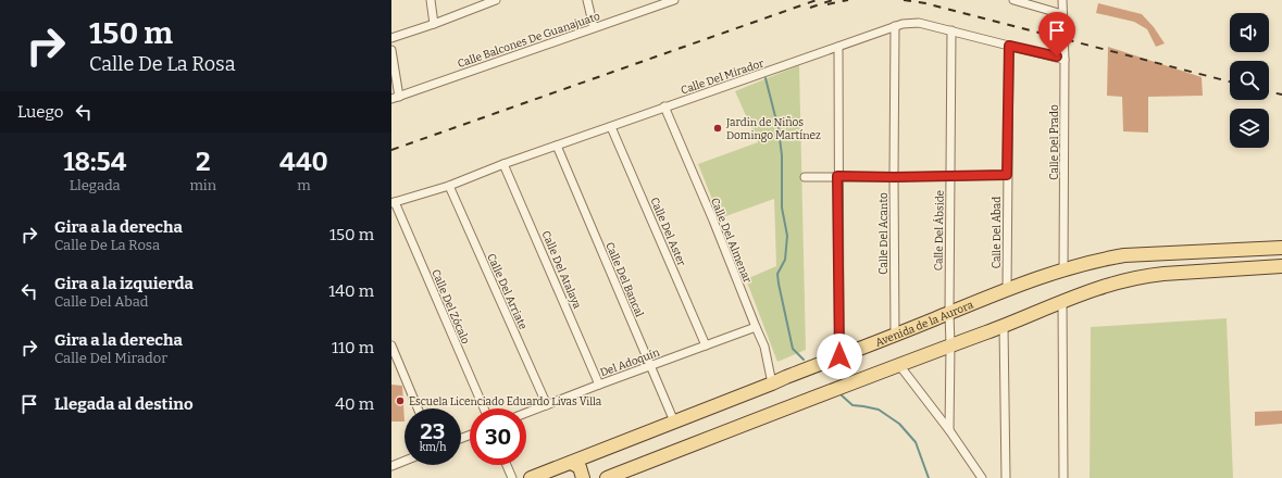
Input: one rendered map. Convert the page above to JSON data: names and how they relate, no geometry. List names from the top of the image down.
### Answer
{
  "streets": {
    "main road": ["Avenida de la Aurora"],
    "street": [
      "Calle Balcones De Guanajuato",
      "Calle Del Mirador",
      "Calle Del Prado",
      "Calle Del Ábside",
      "Calle Del Aster",
      "Calle Del Abad",
      "Calle Del Acanto",
      "Calle Del Almenar",
      "Calle Del Atalaya",
      "Calle Del Bancal",
      "Calle Del Arriate",
      "Calle Del Zócalo",
      "Del Adoquín"
    ]
  },
  "crossings": [
    ["Calle Del Mirador", "Calle Del Prado"],
    ["Calle Del Mirador", "Calle Del Ábside"],
    ["Calle Del Mirador", "Calle Del Aster"],
    ["Calle Del Mirador", "Calle Del Abad"],
    ["Calle Del Mirador", "Calle Del Acanto"],
    ["Calle Del Mirador", "Calle Del Almenar"],
    ["Calle Del Mirador", "Calle Del Atalaya"],
    ["Calle Del Mirador", "Calle Del Bancal"],
    ["Calle Del Mirador", "Calle Del Arriate"],
    ["Calle Del Mirador", "Calle Del Zócalo"],
    ["Calle Del Prado", "Avenida de la Aurora"],
    ["Calle Del Ábside", "Avenida de la Aurora"],
    ["Calle Del Aster", "Del Adoquín"],
    ["Calle Del Abad", "Avenida de la Aurora"],
    ["Calle Del Acanto", "Avenida de la Aurora"],
    ["Calle Del Almenar", "Avenida de la Aurora"],
    ["Calle Del Almenar", "Del Adoquín"],
    ["Calle Del Atalaya", "Del Adoquín"],
    ["Calle Del Bancal", "Avenida de la Aurora"],
    ["Calle Del Bancal", "Del Adoquín"],
    ["Calle Del Arriate", "Del Adoquín"]
  ],
  "places": ["Jardin de Niños Domingo Martínez", "Escuela Licenciado Eduardo Livas Villa"],
  "page": {
    "turn": ["150 m", "Calle De La Rosa"],
    "then": "Luego",
    "eta": [
      "18:54",
      "Llegada",
      "2",
      "min",
      "440",
      "m"
    ],
    "list": [
      {
        "name": "Gira a la derecha",
        "note": "Calle De La Rosa",
        "value": "150 m"
      },
      {
        "name": "Gira a la izquierda",
        "note": "Calle Del Abad",
        "value": "140 m"
      },
      {
        "name": "Gira a la derecha",
        "note": "Calle Del Mirador",
        "value": "110 m"
      },
      {
        "name": "Llegada al destino",
        "value": "40 m"
      }
    ],
    "speed": "23 km/h",
    "limit": "30"
  }
}
